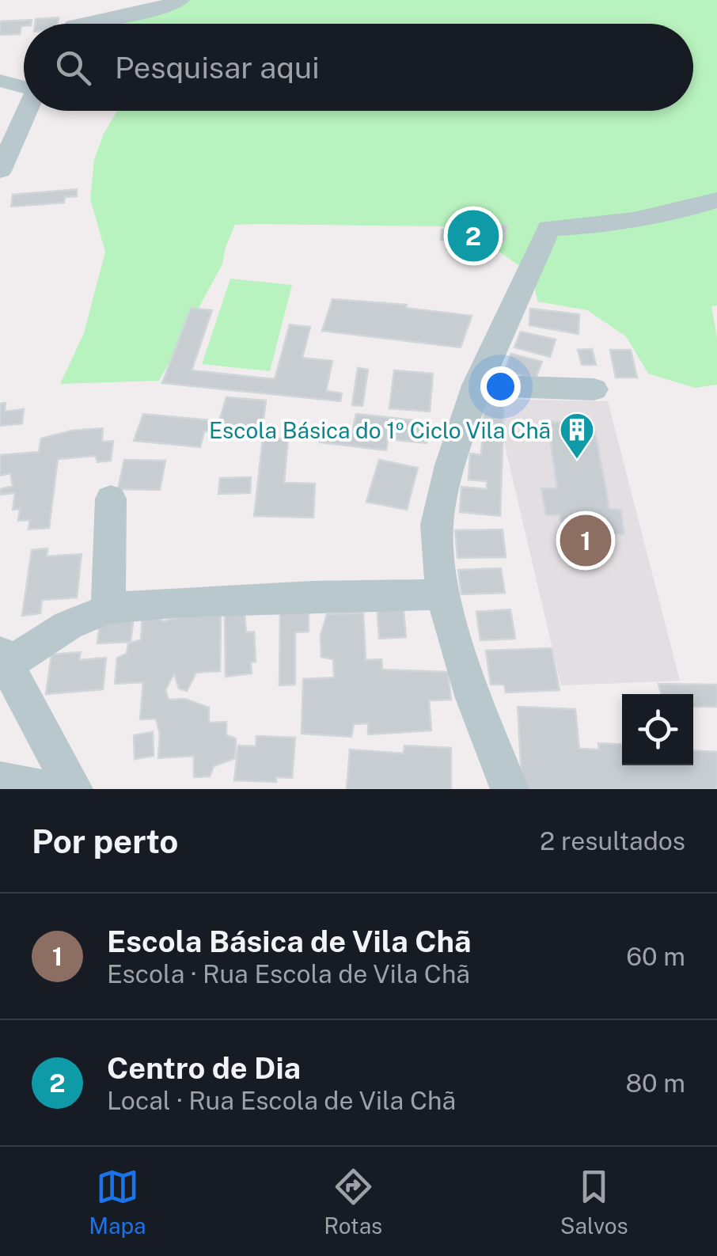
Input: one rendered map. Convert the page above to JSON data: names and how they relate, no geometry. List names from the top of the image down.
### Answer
{
  "places": {
    "building": ["Escola Básica do 1º Ciclo Vila Chã"]
  },
  "page": {
    "search": "Pesquisar aqui",
    "pins": ["2", "1"],
    "heading": ["Por perto", "2 resultados"],
    "list": [
      {
        "mark": "1",
        "name": "Escola Básica de Vila Chã",
        "note": "Escola · Rua Escola de Vila Chã",
        "value": "60 m"
      },
      {
        "mark": "2",
        "name": "Centro de Dia",
        "note": "Local · Rua Escola de Vila Chã",
        "value": "80 m"
      }
    ],
    "nav": ["Mapa", "Rotas", "Salvos"]
  }
}
